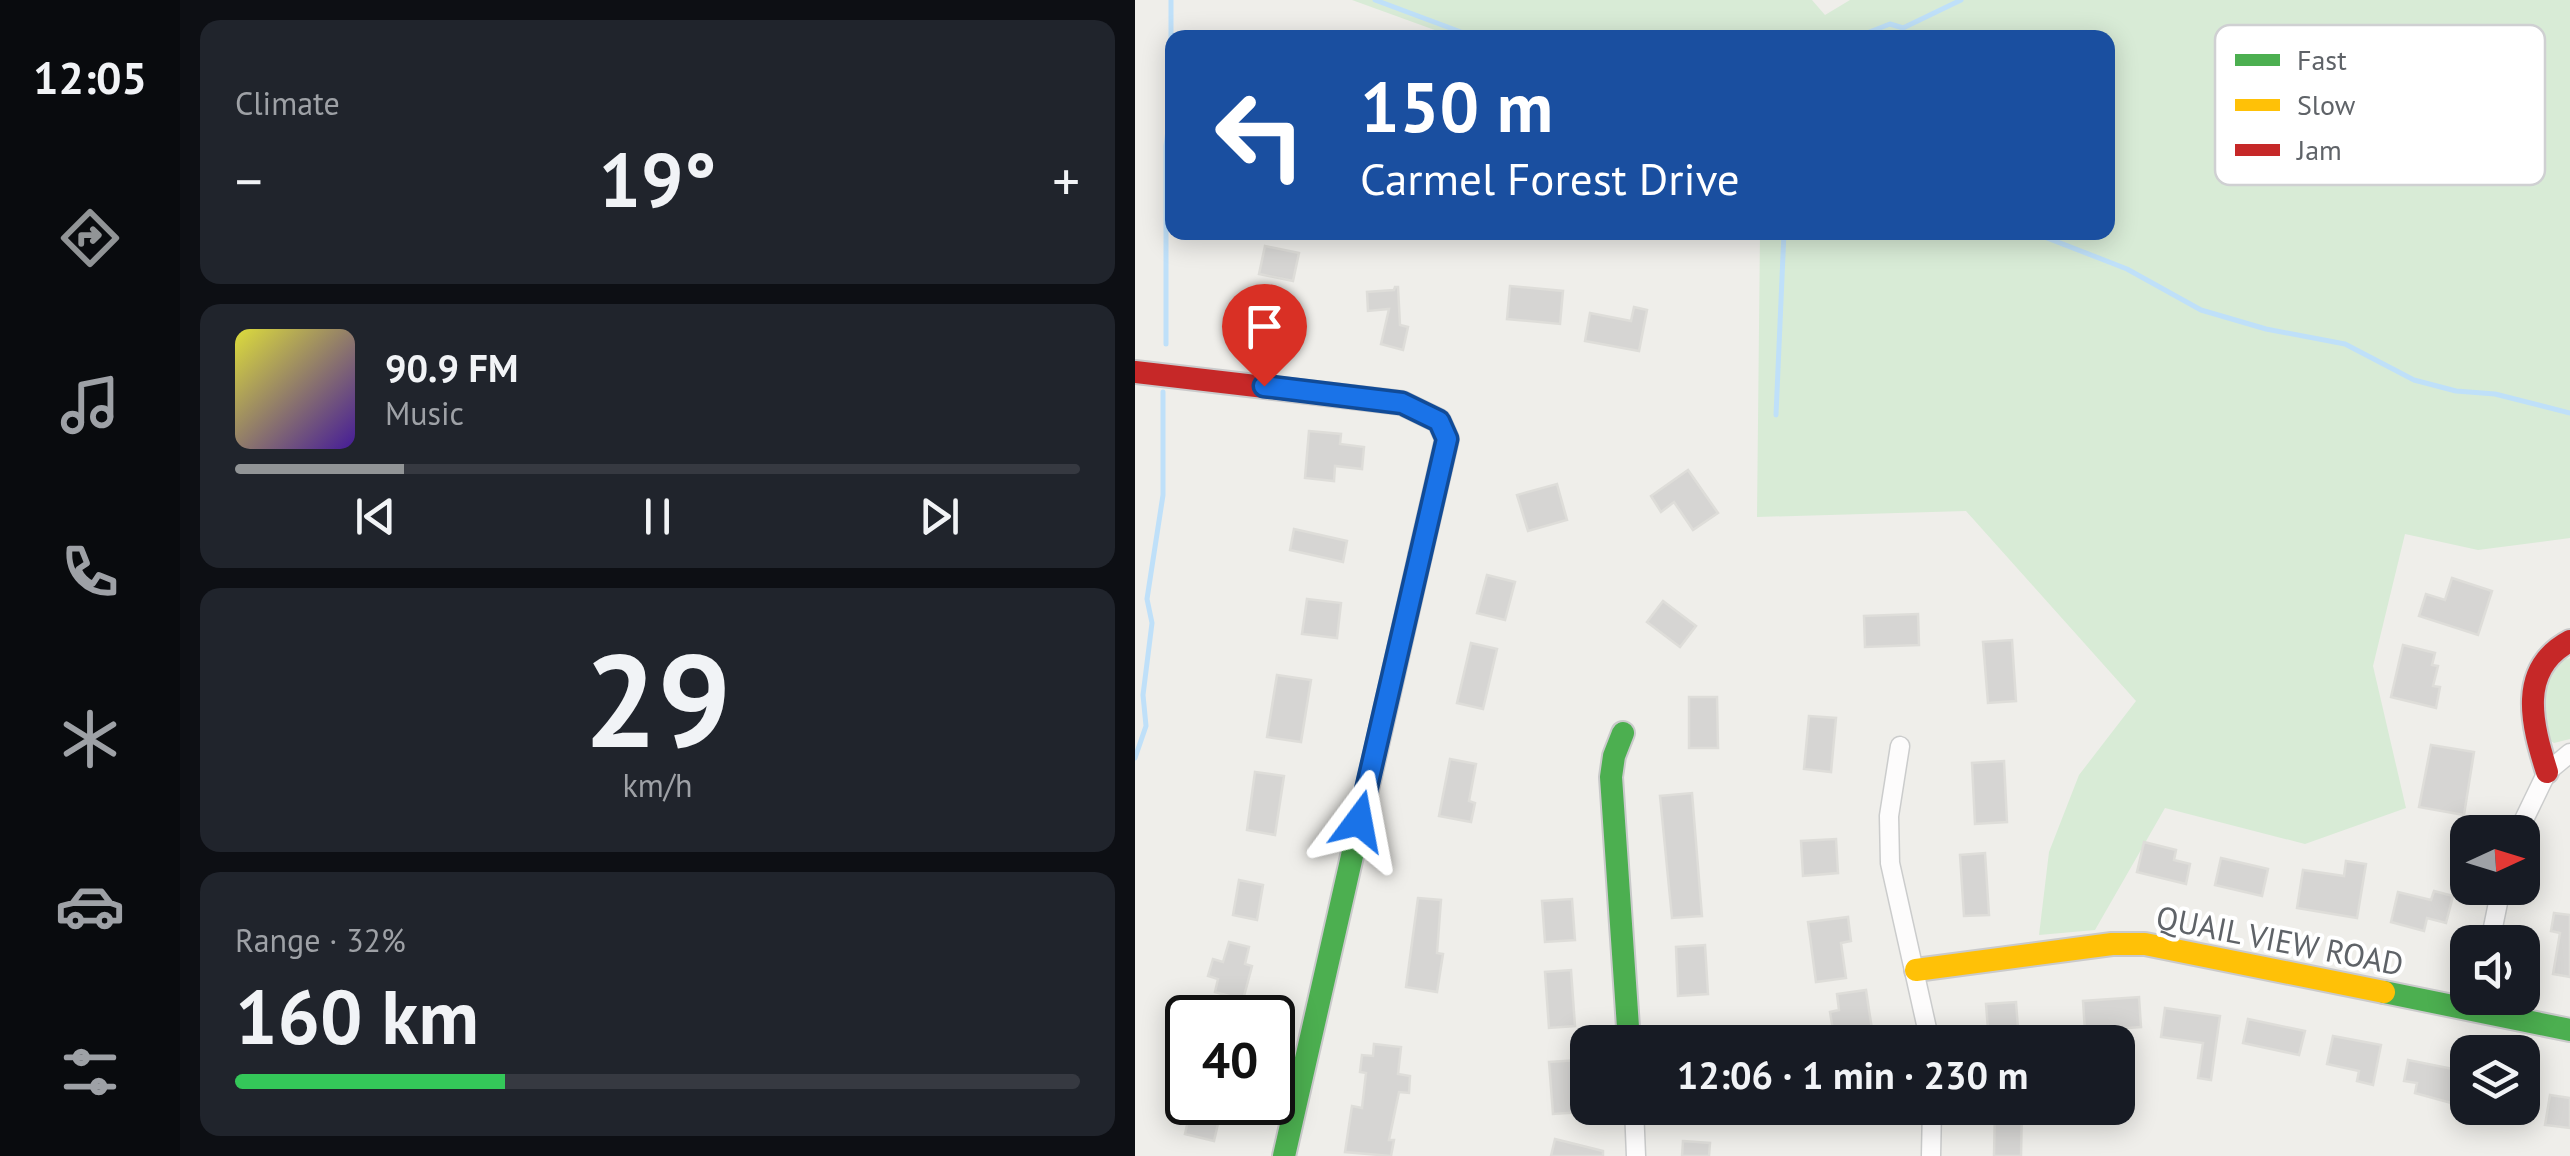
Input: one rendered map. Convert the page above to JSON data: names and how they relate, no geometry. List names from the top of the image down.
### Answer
{
  "streets": {
    "street": ["QUAIL VIEW ROAD"]
  },
  "legend": ["Fast", "Slow", "Jam"],
  "north": "right",
  "page": {
    "tabs": "12:05",
    "tile": [
      "Climate",
      ["29", "km/h"],
      ["Range · 32%", "160 km"]
    ],
    "turn": ["150 m", "Carmel Forest Drive"],
    "heat": ["−", "19°", "+"],
    "song": ["90.9 FM", "Music"],
    "limit": "40",
    "trip": "12:06 · 1 min · 230 m"
  }
}
